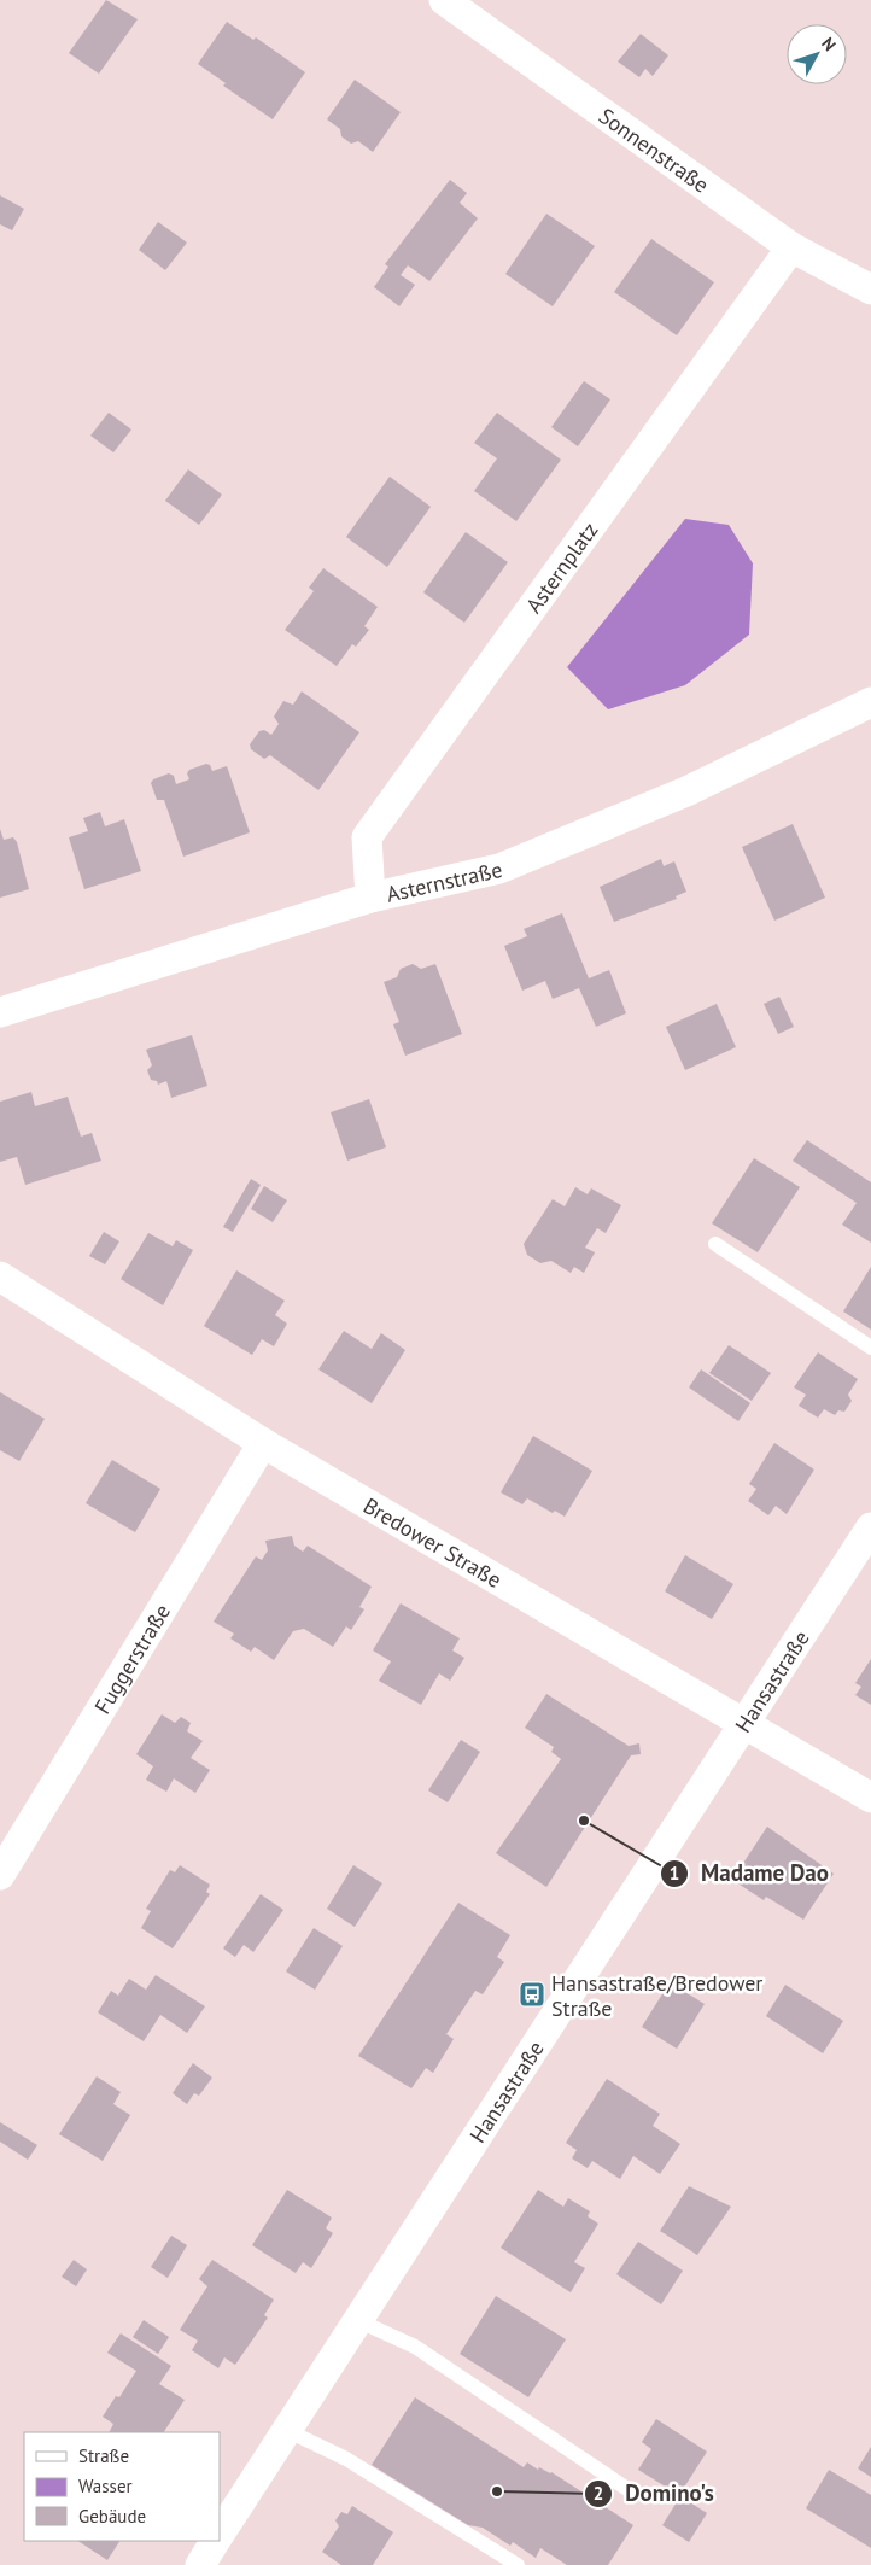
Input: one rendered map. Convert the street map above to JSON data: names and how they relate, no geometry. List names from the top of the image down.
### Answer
{
  "streets": {
    "street": [
      "Sonnenstraße",
      "Asternplatz",
      "Asternstraße",
      "Bredower Straße",
      "Fuggerstraße",
      "Hansastraße"
    ]
  },
  "crossings": [
    ["Sonnenstraße", "Asternplatz"],
    ["Asternplatz", "Asternstraße"],
    ["Bredower Straße", "Fuggerstraße"],
    ["Bredower Straße", "Hansastraße"]
  ],
  "places": {
    "other": ["Madame Dao", "Domino's"],
    "bus stop": ["Hansastraße/Bredower Straße"]
  },
  "legend": ["Straße", "Wasser", "Gebäude"],
  "north": "top right"
}
